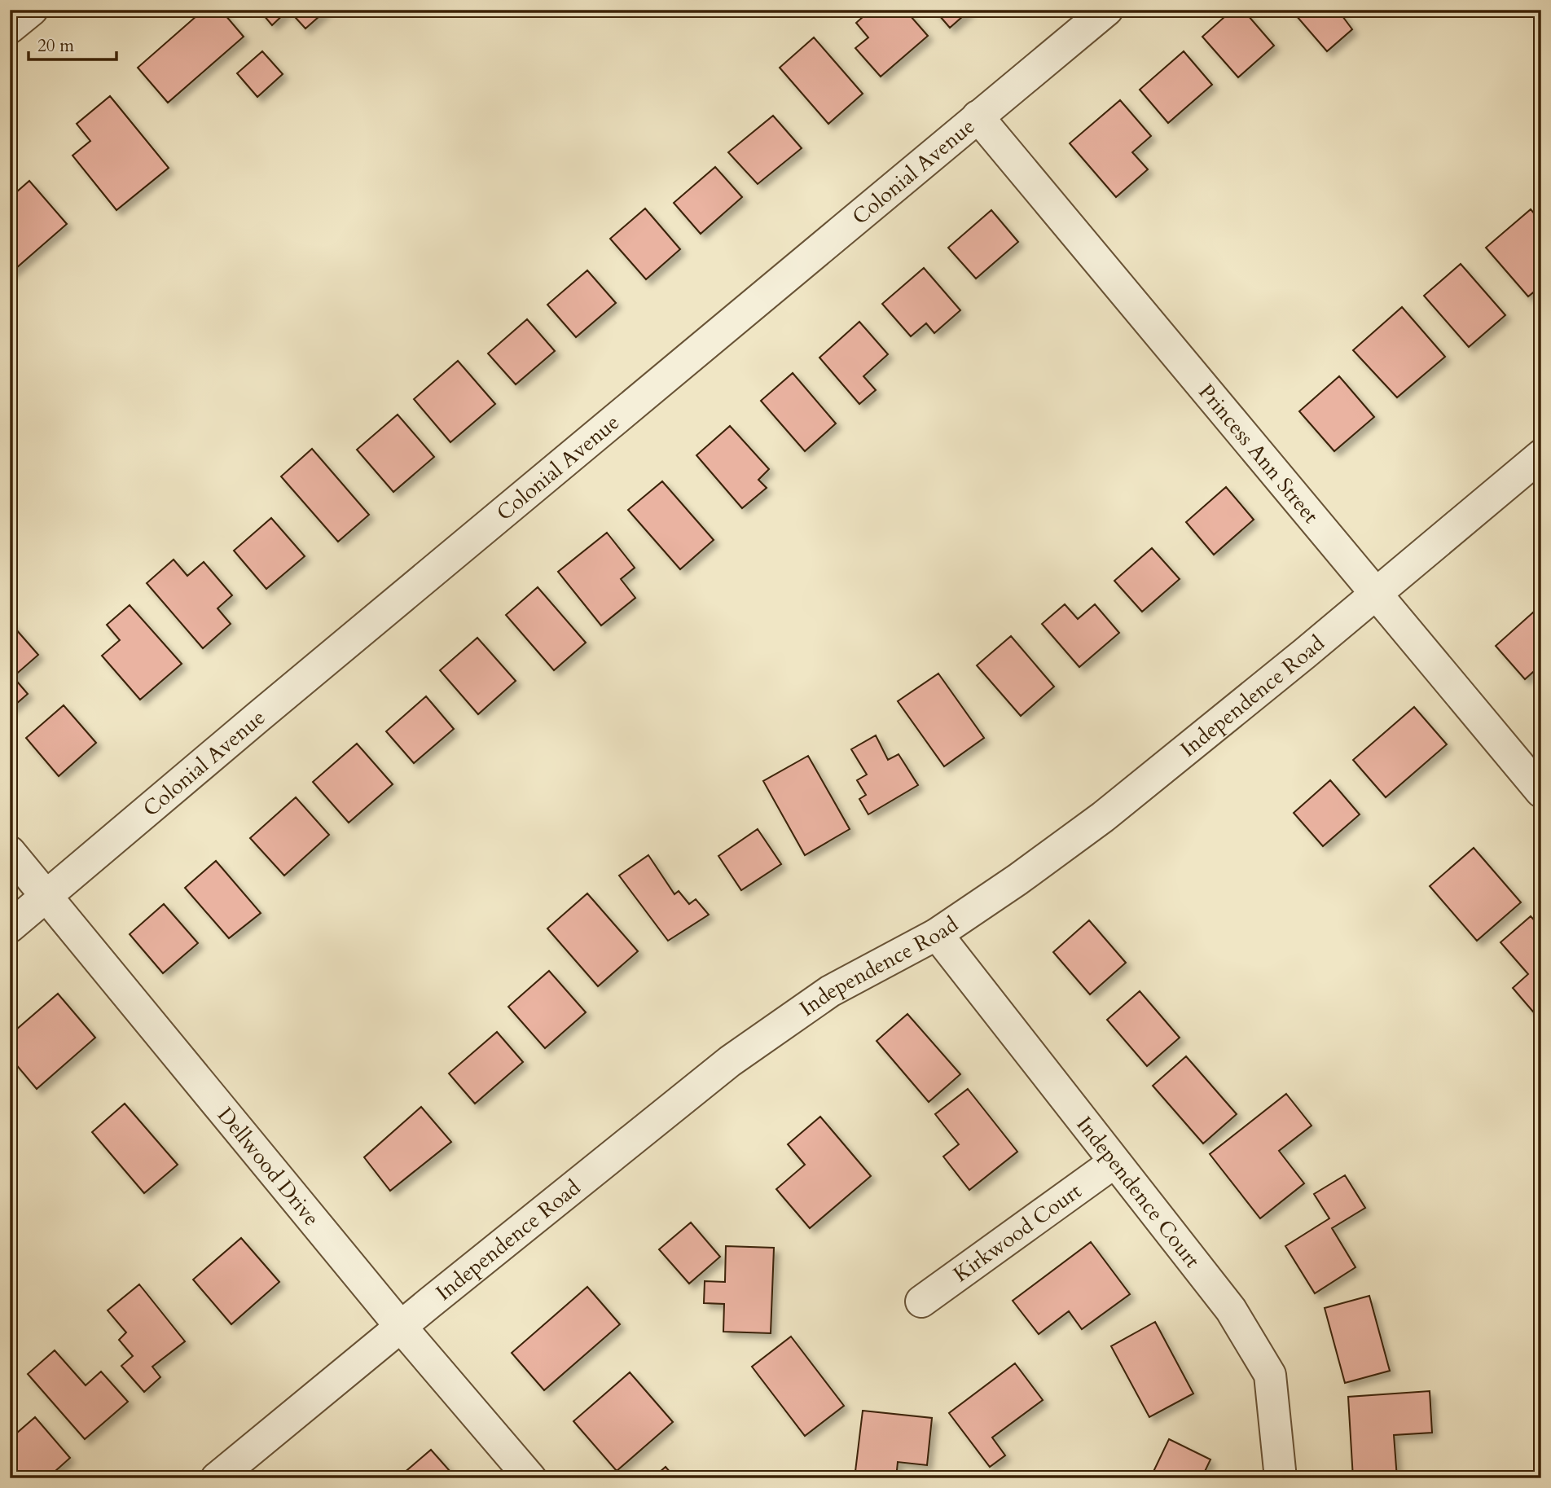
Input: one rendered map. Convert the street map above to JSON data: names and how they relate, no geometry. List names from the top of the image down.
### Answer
{
  "streets": {
    "street": [
      "Colonial Avenue",
      "Princess Ann Street",
      "Independence Road",
      "Dellwood Drive",
      "Independence Court",
      "Kirkwood Court"
    ]
  },
  "crossings": [
    ["Colonial Avenue", "Princess Ann Street"],
    ["Colonial Avenue", "Dellwood Drive"],
    ["Princess Ann Street", "Independence Road"],
    ["Independence Road", "Dellwood Drive"],
    ["Independence Road", "Independence Court"],
    ["Independence Court", "Kirkwood Court"]
  ],
  "scale_bar": "20 m"
}
